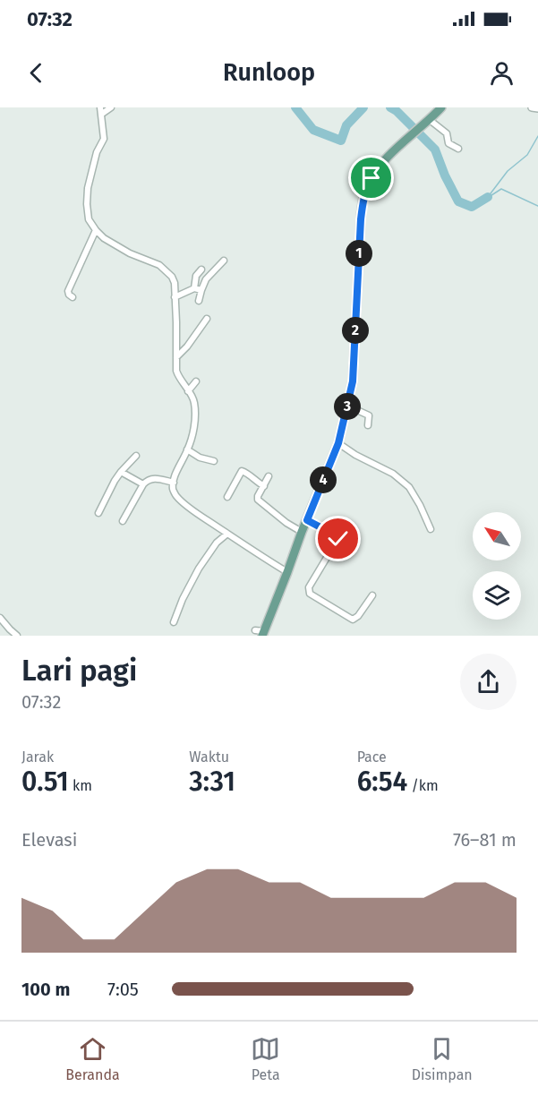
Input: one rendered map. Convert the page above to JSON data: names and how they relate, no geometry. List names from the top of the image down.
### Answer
{
  "north": "top left",
  "page": {
    "status": "07:32",
    "header": "Runloop",
    "pins": [
      "1",
      "2",
      "3",
      "4"
    ],
    "heading": ["Lari pagi", "07:32"],
    "stats": [
      ["Jarak", "0.51 km"],
      ["Waktu", "3:31"],
      ["Pace", "6:54 /km"]
    ],
    "chart": ["Elevasi", "76–81 m"],
    "list": [
      {
        "name": "100 m",
        "note": "7:05"
      }
    ],
    "tabs": ["Beranda", "Peta", "Disimpan"]
  }
}
